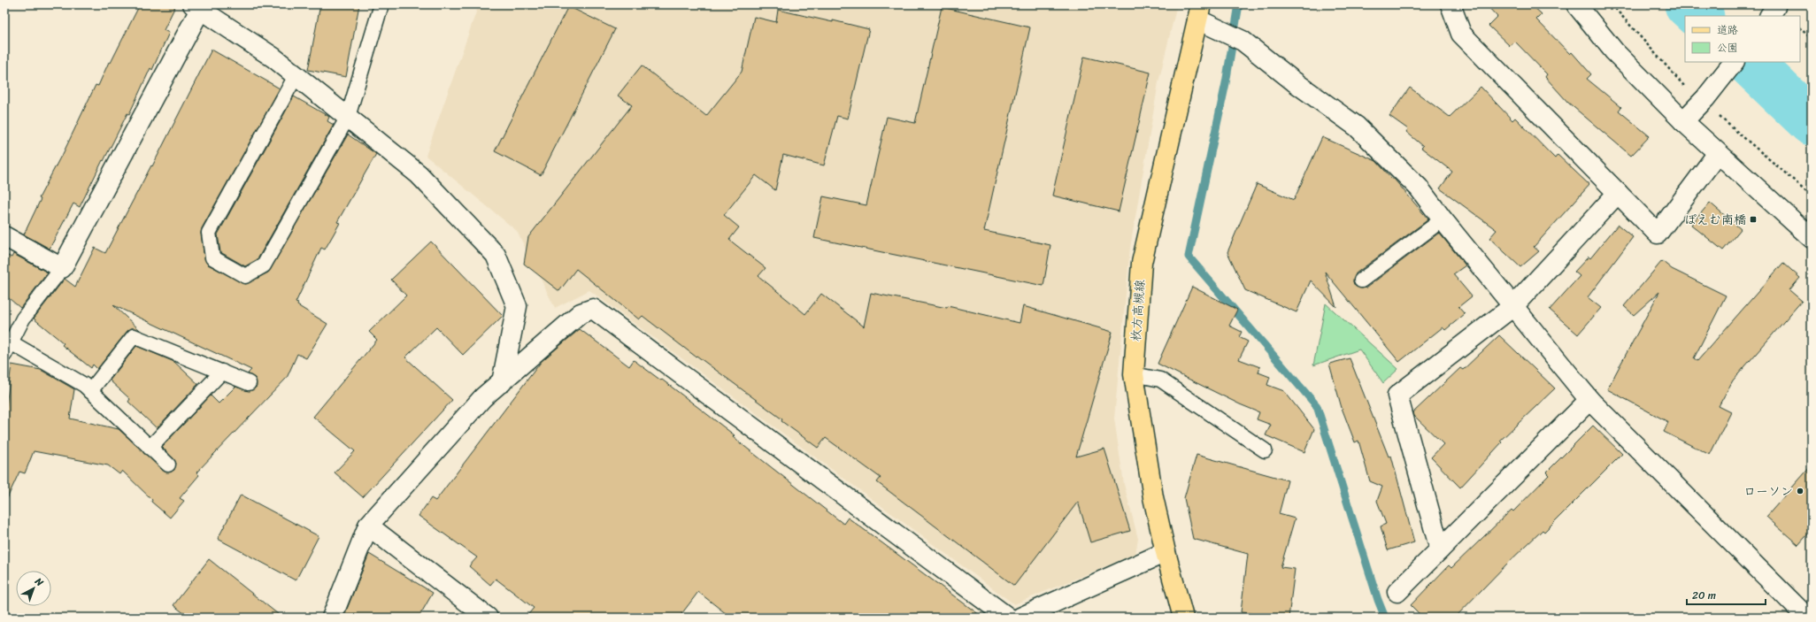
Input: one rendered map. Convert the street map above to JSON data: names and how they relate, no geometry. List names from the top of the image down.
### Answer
{
  "streets": {
    "main road": ["枚方高槻線"]
  },
  "places": {
    "transit": ["ぽえむ南橋"],
    "other": ["ローソン"]
  },
  "legend": ["道路", "公園"],
  "scale_bar": "20 m",
  "north": "top right"
}
